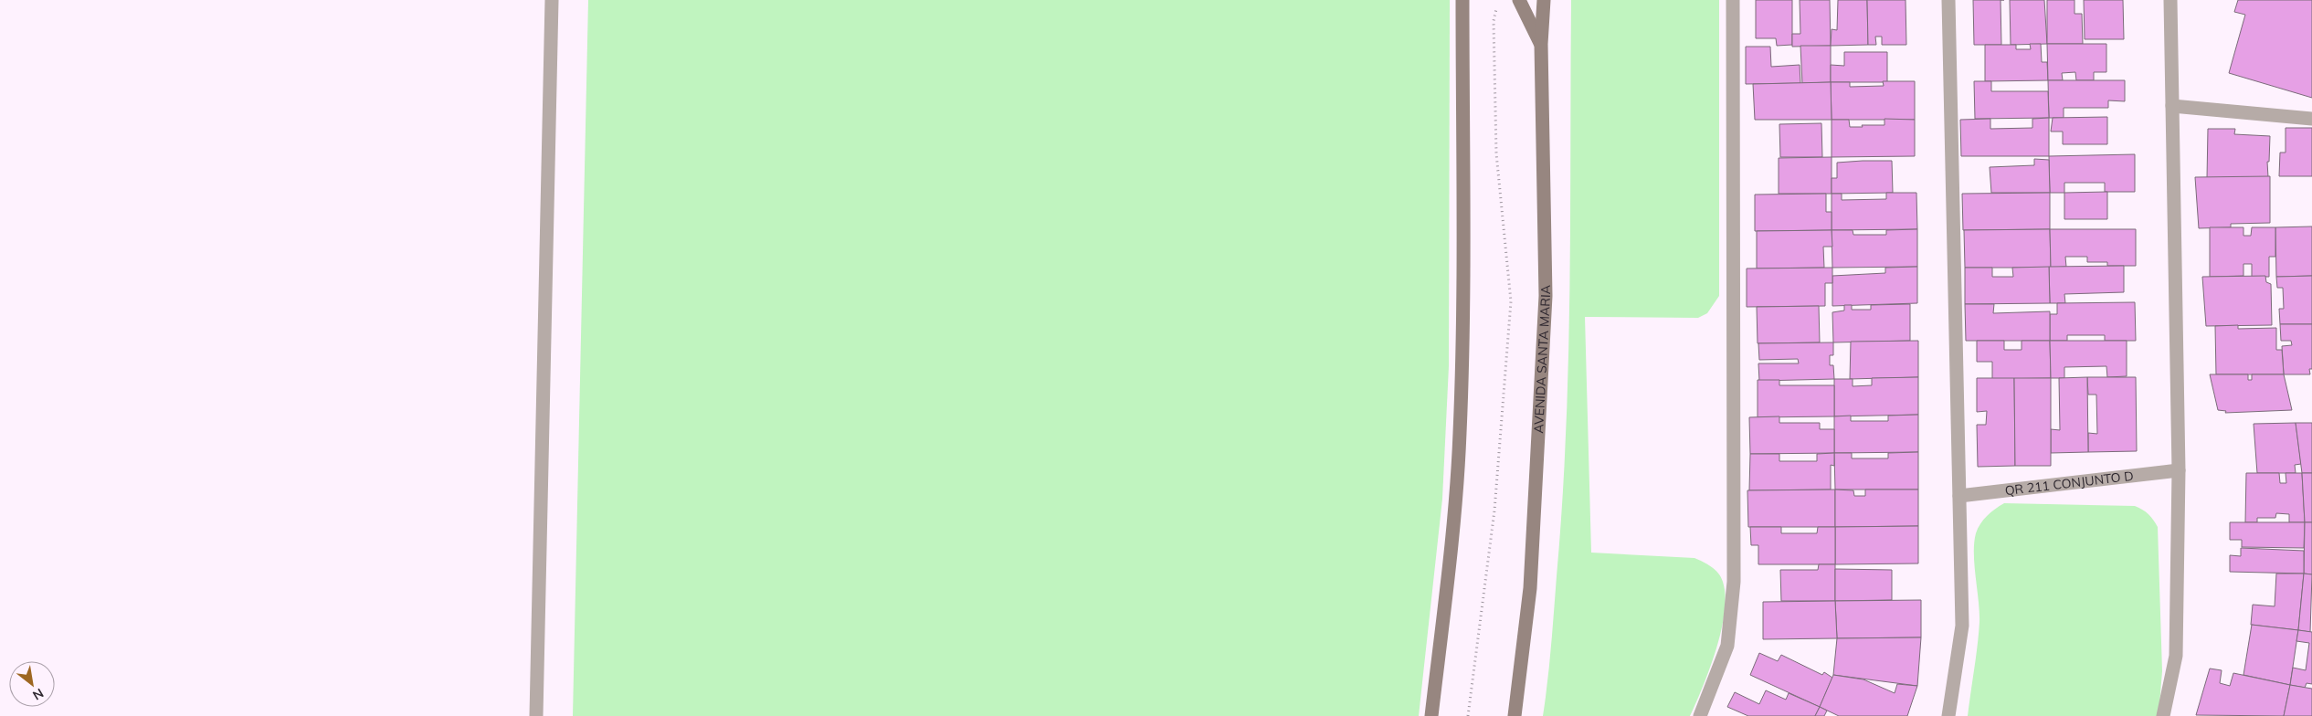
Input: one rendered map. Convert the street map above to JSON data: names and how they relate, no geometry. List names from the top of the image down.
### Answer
{
  "streets": {
    "main road": ["AVENIDA SANTA MARIA"],
    "street": ["QR 211 CONJUNTO D"]
  },
  "north": "bottom right"
}
